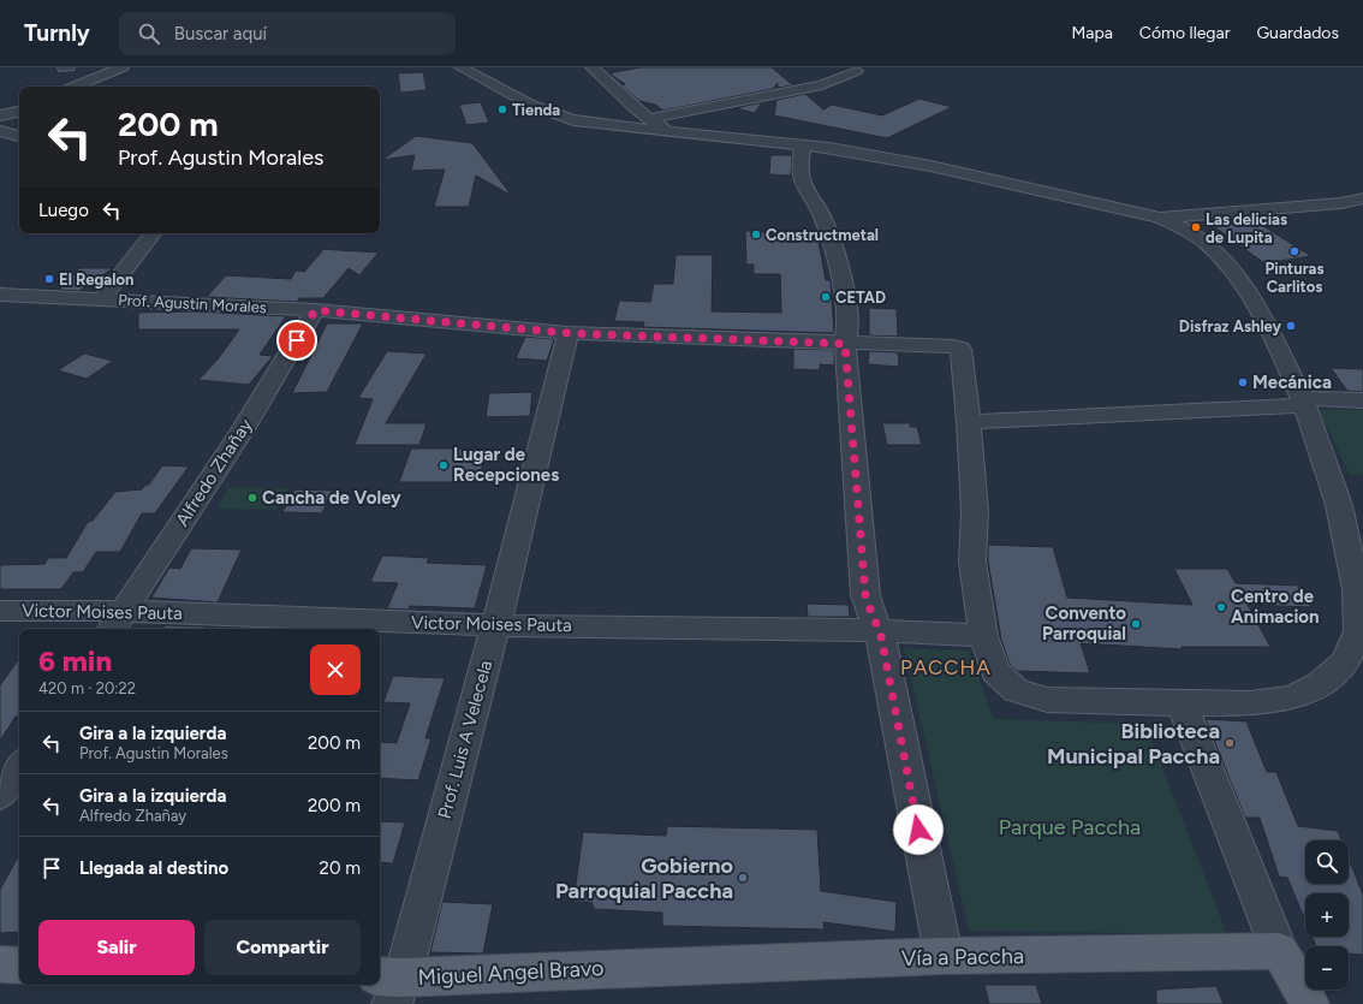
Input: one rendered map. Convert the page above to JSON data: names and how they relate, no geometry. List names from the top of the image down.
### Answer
{
  "streets": {
    "main road": ["Vía a Paccha", "Miguel Angel Bravo"],
    "street": [
      "Prof. Agustin Morales",
      "Alfredo Zhañay",
      "Victor Moises Pauta",
      "Prof. Luis A Velecela"
    ]
  },
  "crossings": [
    ["Prof. Agustin Morales", "Alfredo Zhañay"],
    ["Prof. Agustin Morales", "Prof. Luis A Velecela"],
    ["Alfredo Zhañay", "Victor Moises Pauta"],
    ["Victor Moises Pauta", "Prof. Luis A Velecela"],
    ["Prof. Luis A Velecela", "Miguel Angel Bravo"],
    ["Vía a Paccha", "Miguel Angel Bravo"]
  ],
  "districts": ["PACCHA"],
  "parks": ["Parque Paccha"],
  "places": [
    "Tienda",
    "Las delicias de Lupita",
    "Constructmetal",
    "Pinturas Carlitos",
    "El Regalon",
    "CETAD",
    "Disfraz Ashley",
    "Mecánica",
    "Lugar de Recepciones",
    "Cancha de Voley",
    "Centro de Animacion",
    "Convento Parroquial",
    "Biblioteca Municipal Paccha",
    "Gobierno Parroquial Paccha"
  ],
  "page": {
    "header": "Turnly",
    "search": "Buscar aquí",
    "nav": ["Mapa", "Cómo llegar", "Guardados"],
    "turn": ["200 m", "Prof. Agustin Morales"],
    "then": "Luego",
    "heading": ["6 min", "420 m · 20:22"],
    "list": [
      {
        "name": "Gira a la izquierda",
        "note": "Prof. Agustin Morales",
        "value": "200 m"
      },
      {
        "name": "Gira a la izquierda",
        "note": "Alfredo Zhañay",
        "value": "200 m"
      },
      {
        "name": "Llegada al destino",
        "value": "20 m"
      }
    ],
    "map_buttons": ["+", "−"],
    "buttons": ["Salir", "Compartir"]
  }
}
